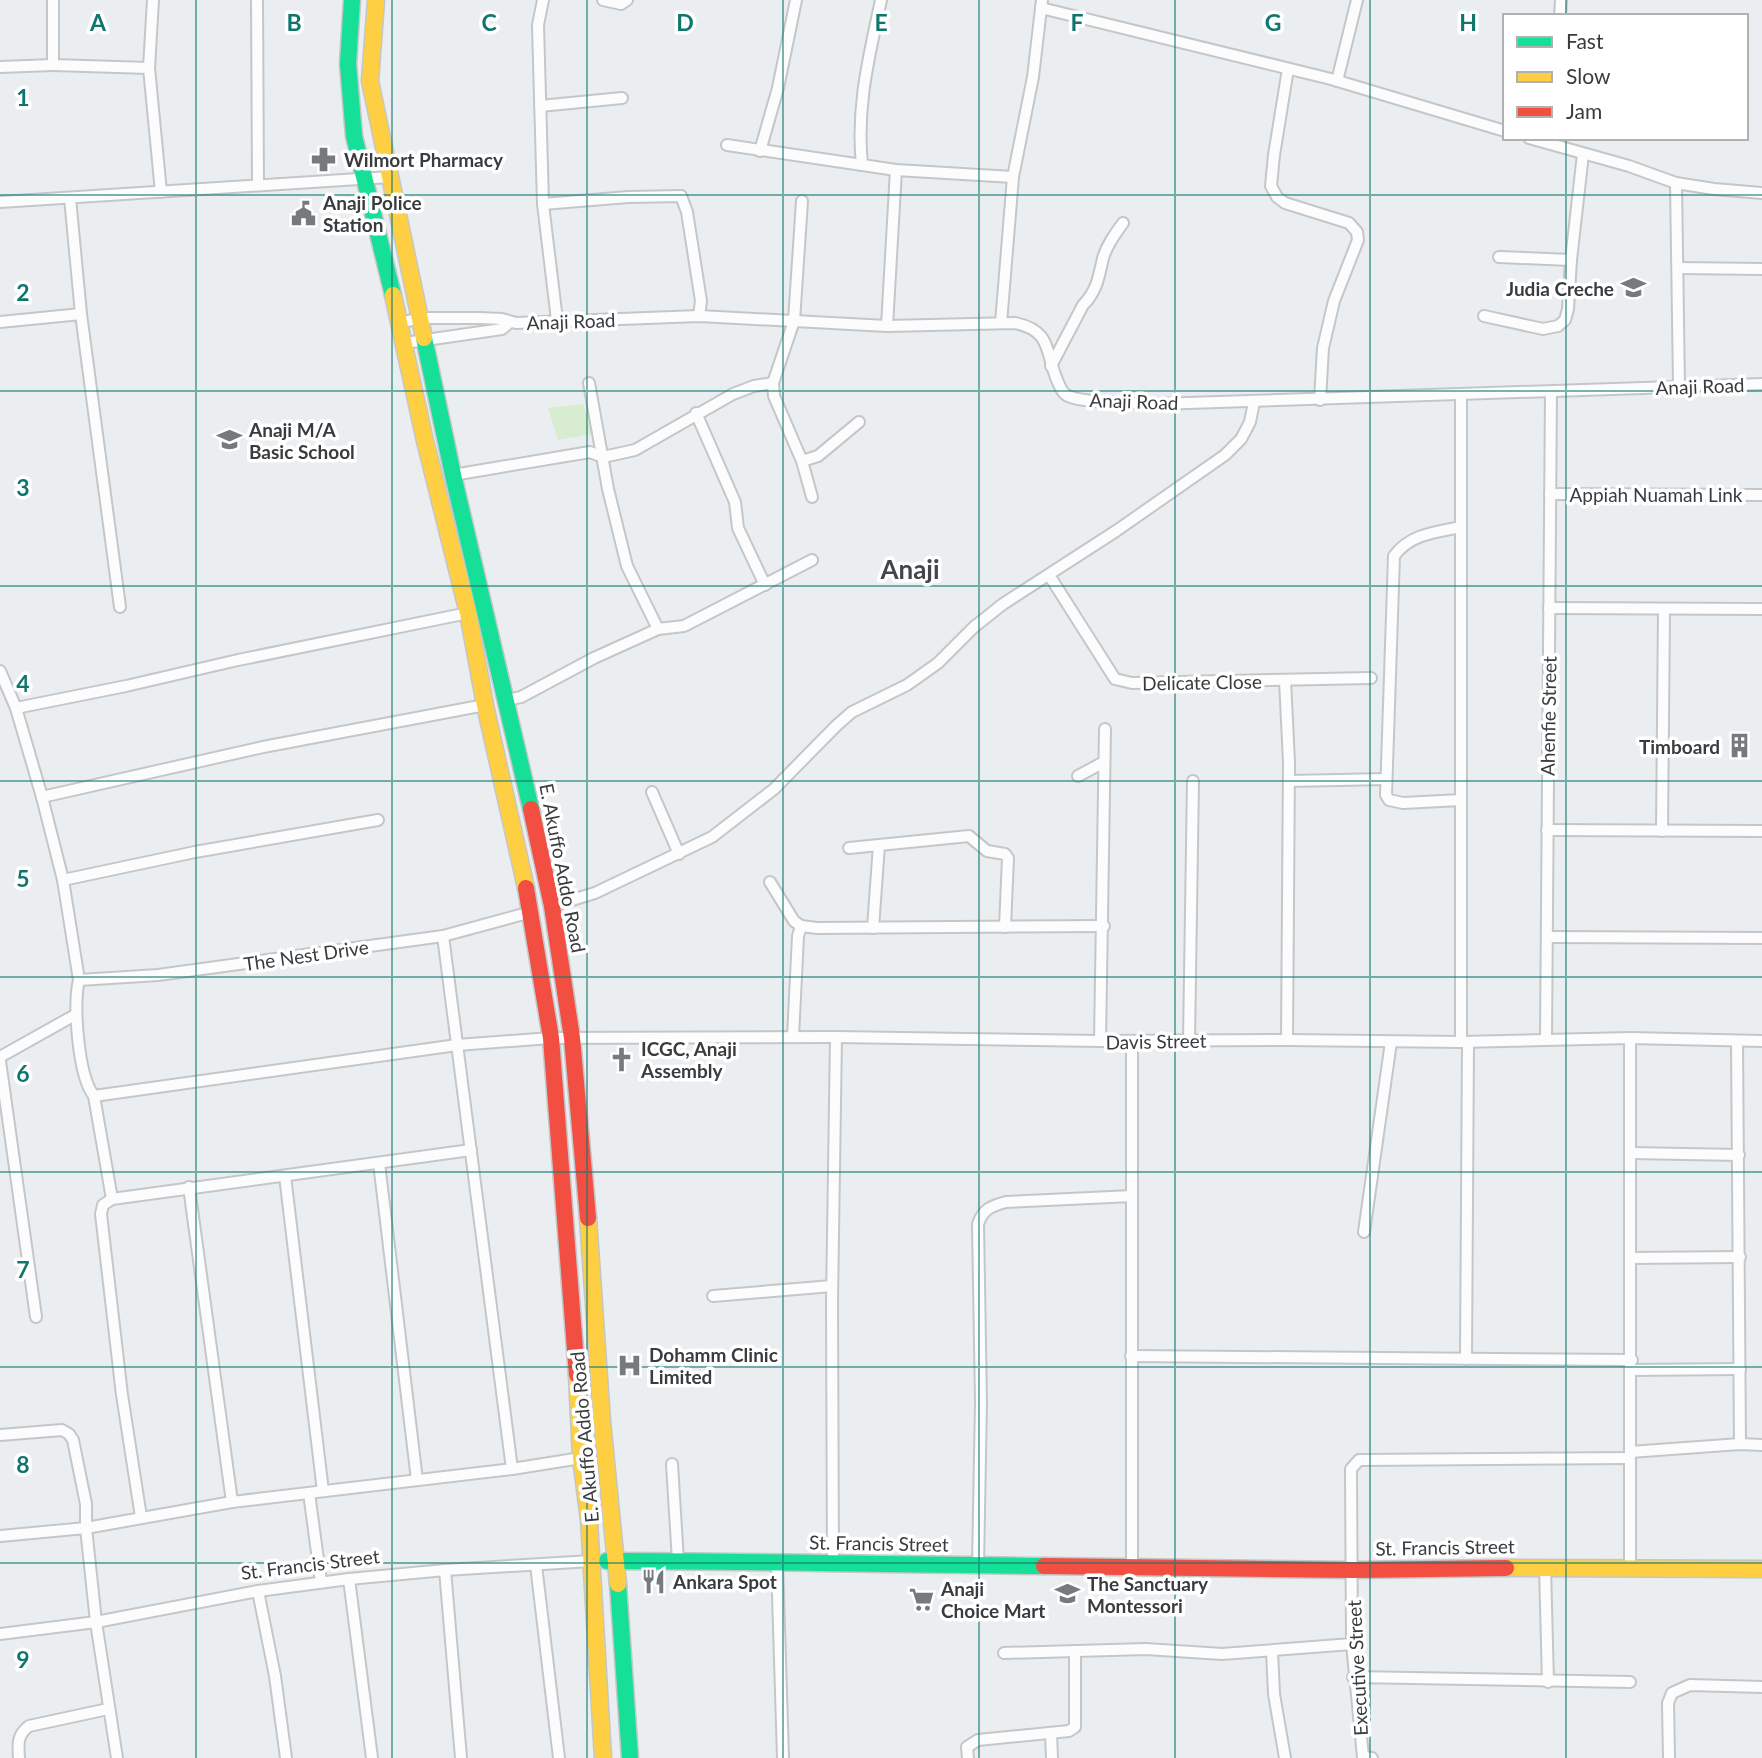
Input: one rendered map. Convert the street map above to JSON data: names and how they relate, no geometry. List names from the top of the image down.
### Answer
{
  "streets": {
    "main road": ["E. Akuffo Addo Road", "St. Francis Street"],
    "street": [
      "Anaji Road",
      "Appiah Nuamah Link",
      "Delicate Close",
      "Ahenfie Street",
      "The Nest Drive",
      "Davis Street",
      "Executive Street"
    ]
  },
  "crossings": [
    ["Anaji Road", "Ahenfie Street"],
    ["Anaji Road", "E. Akuffo Addo Road"],
    ["Appiah Nuamah Link", "Ahenfie Street"],
    ["Ahenfie Street", "Davis Street"],
    ["E. Akuffo Addo Road", "The Nest Drive"],
    ["E. Akuffo Addo Road", "Davis Street"],
    ["E. Akuffo Addo Road", "St. Francis Street"],
    ["St. Francis Street", "Executive Street"]
  ],
  "districts": ["Anaji"],
  "places": {
    "pharmacy": ["Wilmort Pharmacy"],
    "public building": ["Anaji Police Station"],
    "school or university": ["Judia Creche", "Anaji M/A Basic School", "The Sanctuary Montessori"],
    "building": ["Timboard"],
    "church": ["ICGC, Anaji Assembly"],
    "hospital": ["Dohamm Clinic Limited"],
    "restaurant": ["Ankara Spot"],
    "supermarket": ["Anaji Choice Mart"]
  },
  "legend": ["Fast", "Slow", "Jam"],
  "grid": {
    "columns": [
      "A",
      "B",
      "C",
      "D",
      "E",
      "F",
      "G",
      "H"
    ],
    "rows": [
      "1",
      "2",
      "3",
      "4",
      "5",
      "6",
      "7",
      "8",
      "9"
    ]
  }
}
